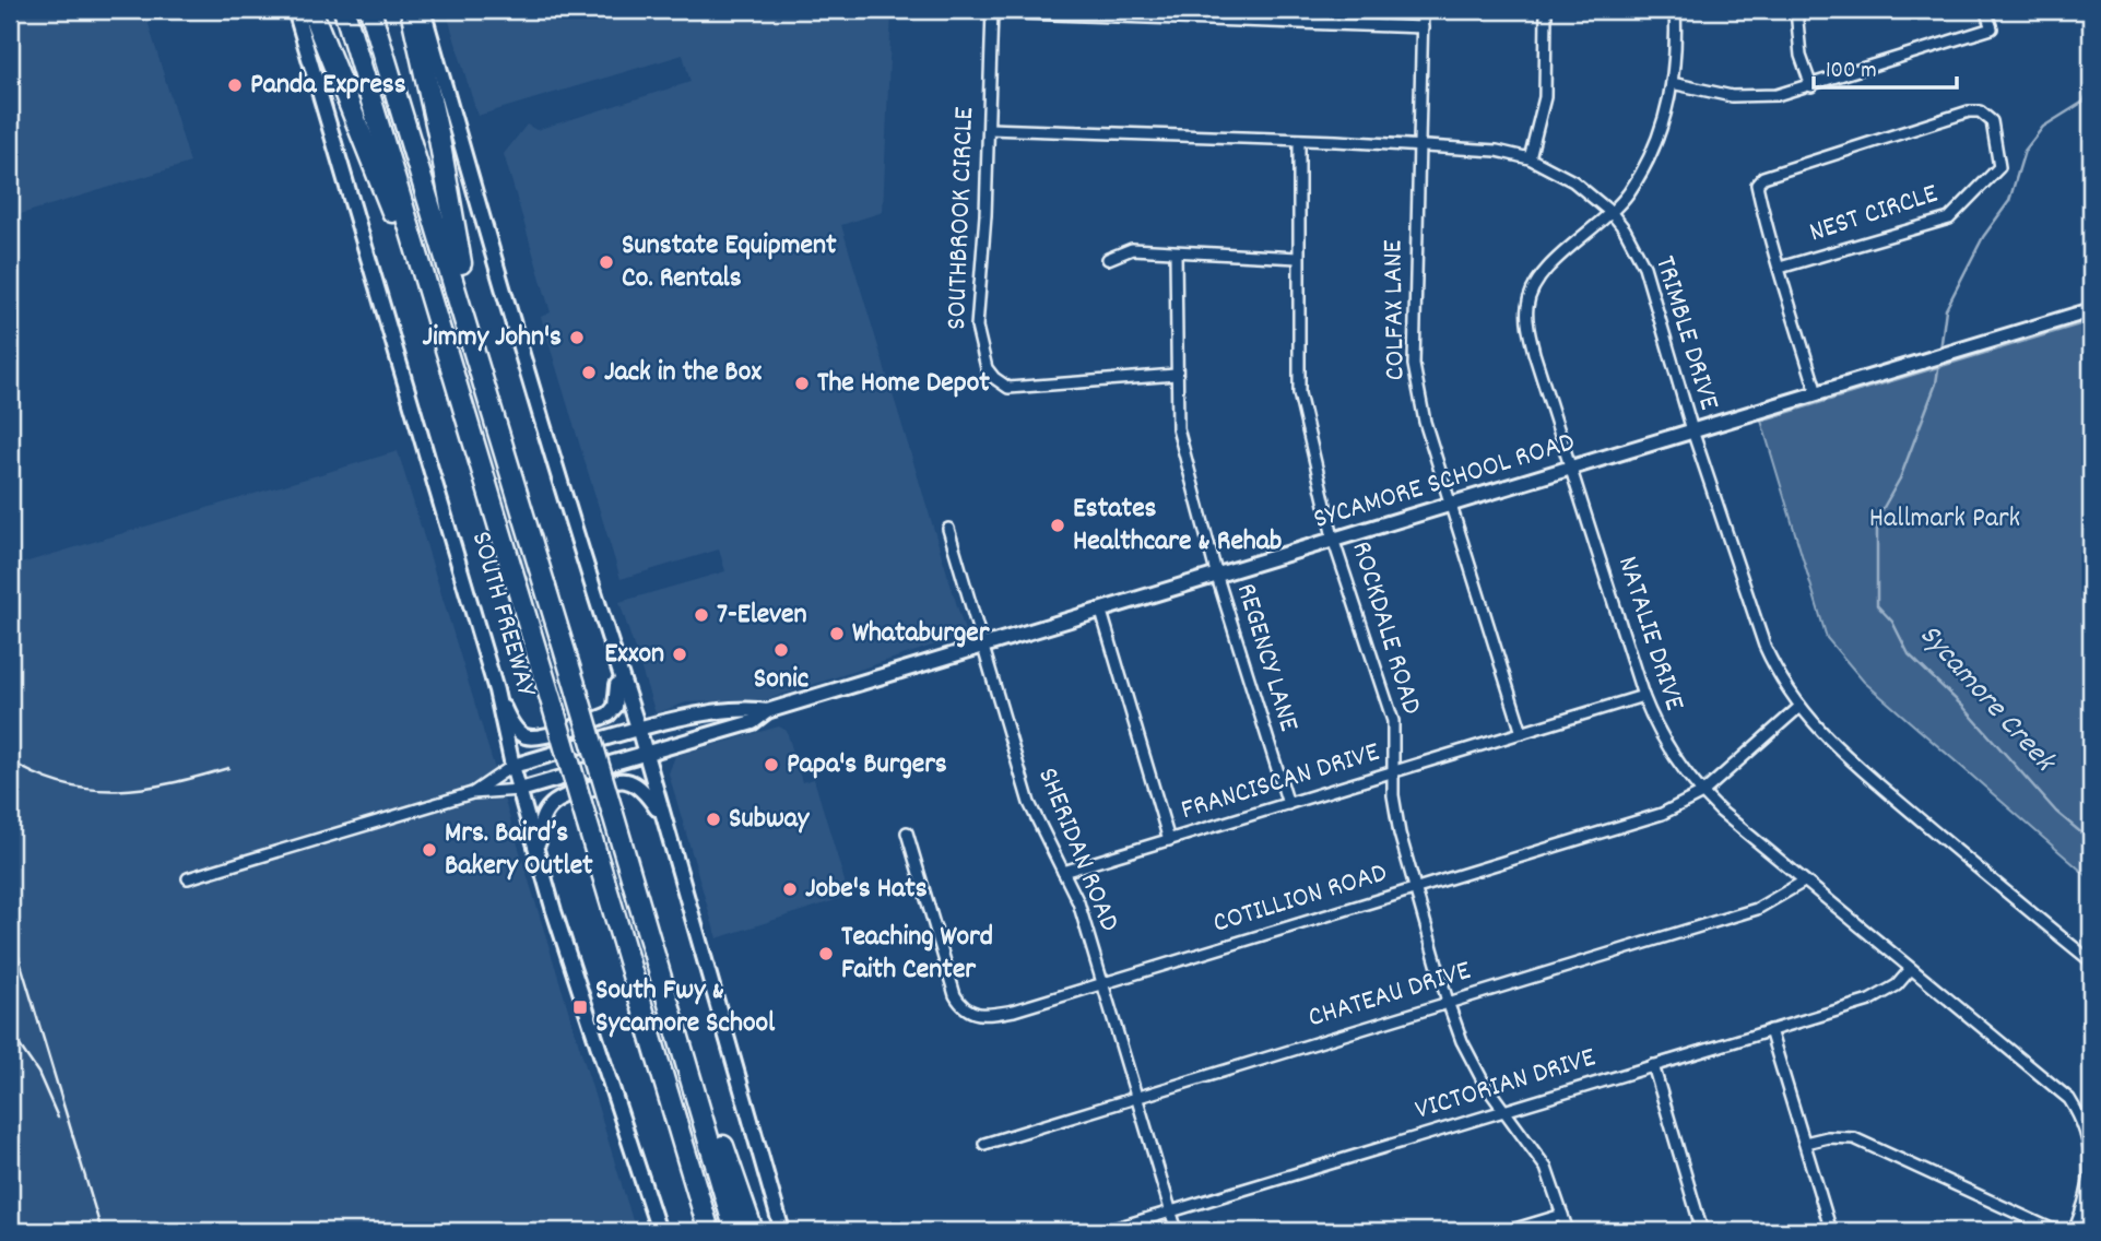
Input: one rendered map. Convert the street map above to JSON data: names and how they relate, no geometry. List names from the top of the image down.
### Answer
{
  "streets": {
    "highway": ["SOUTH FREEWAY"],
    "main road": ["SYCAMORE SCHOOL ROAD"],
    "street": [
      "NEST CIRCLE",
      "SOUTHBROOK CIRCLE",
      "COLFAX LANE",
      "TRIMBLE DRIVE",
      "ROCKDALE ROAD",
      "NATALIE DRIVE",
      "REGENCY LANE",
      "FRANCISCAN DRIVE",
      "SHERIDAN ROAD",
      "COTILLION ROAD",
      "CHATEAU DRIVE",
      "VICTORIAN DRIVE"
    ]
  },
  "crossings": [
    ["SOUTHBROOK CIRCLE", "TRIMBLE DRIVE"],
    ["SOUTHBROOK CIRCLE", "REGENCY LANE"],
    ["COLFAX LANE", "TRIMBLE DRIVE"],
    ["COLFAX LANE", "SYCAMORE SCHOOL ROAD"],
    ["COLFAX LANE", "FRANCISCAN DRIVE"],
    ["TRIMBLE DRIVE", "SYCAMORE SCHOOL ROAD"],
    ["TRIMBLE DRIVE", "ROCKDALE ROAD"],
    ["TRIMBLE DRIVE", "NATALIE DRIVE"],
    ["TRIMBLE DRIVE", "COTILLION ROAD"],
    ["SYCAMORE SCHOOL ROAD", "SOUTH FREEWAY"],
    ["SYCAMORE SCHOOL ROAD", "ROCKDALE ROAD"],
    ["SYCAMORE SCHOOL ROAD", "NATALIE DRIVE"],
    ["SYCAMORE SCHOOL ROAD", "REGENCY LANE"],
    ["SYCAMORE SCHOOL ROAD", "SHERIDAN ROAD"],
    ["ROCKDALE ROAD", "FRANCISCAN DRIVE"],
    ["ROCKDALE ROAD", "COTILLION ROAD"],
    ["ROCKDALE ROAD", "CHATEAU DRIVE"],
    ["ROCKDALE ROAD", "VICTORIAN DRIVE"],
    ["NATALIE DRIVE", "FRANCISCAN DRIVE"],
    ["NATALIE DRIVE", "COTILLION ROAD"],
    ["NATALIE DRIVE", "CHATEAU DRIVE"],
    ["NATALIE DRIVE", "VICTORIAN DRIVE"],
    ["REGENCY LANE", "FRANCISCAN DRIVE"],
    ["FRANCISCAN DRIVE", "SHERIDAN ROAD"],
    ["SHERIDAN ROAD", "COTILLION ROAD"],
    ["SHERIDAN ROAD", "CHATEAU DRIVE"],
    ["SHERIDAN ROAD", "VICTORIAN DRIVE"]
  ],
  "water": ["Sycamore Creek"],
  "parks": ["Hallmark Park"],
  "places": {
    "other": [
      "Panda Express",
      "Sunstate Equipment Co. Rentals",
      "Jimmy John's",
      "Jack in the Box",
      "The Home Depot",
      "Estates Healthcare & Rehab",
      "7-Eleven",
      "Whataburger",
      "Sonic",
      "Exxon",
      "Papa's Burgers",
      "Subway",
      "Mrs. Baird’s Bakery Outlet",
      "Jobe's Hats",
      "Teaching Word Faith Center"
    ],
    "transit": ["South Fwy & Sycamore School"]
  },
  "scale_bar": "100 m"
}
